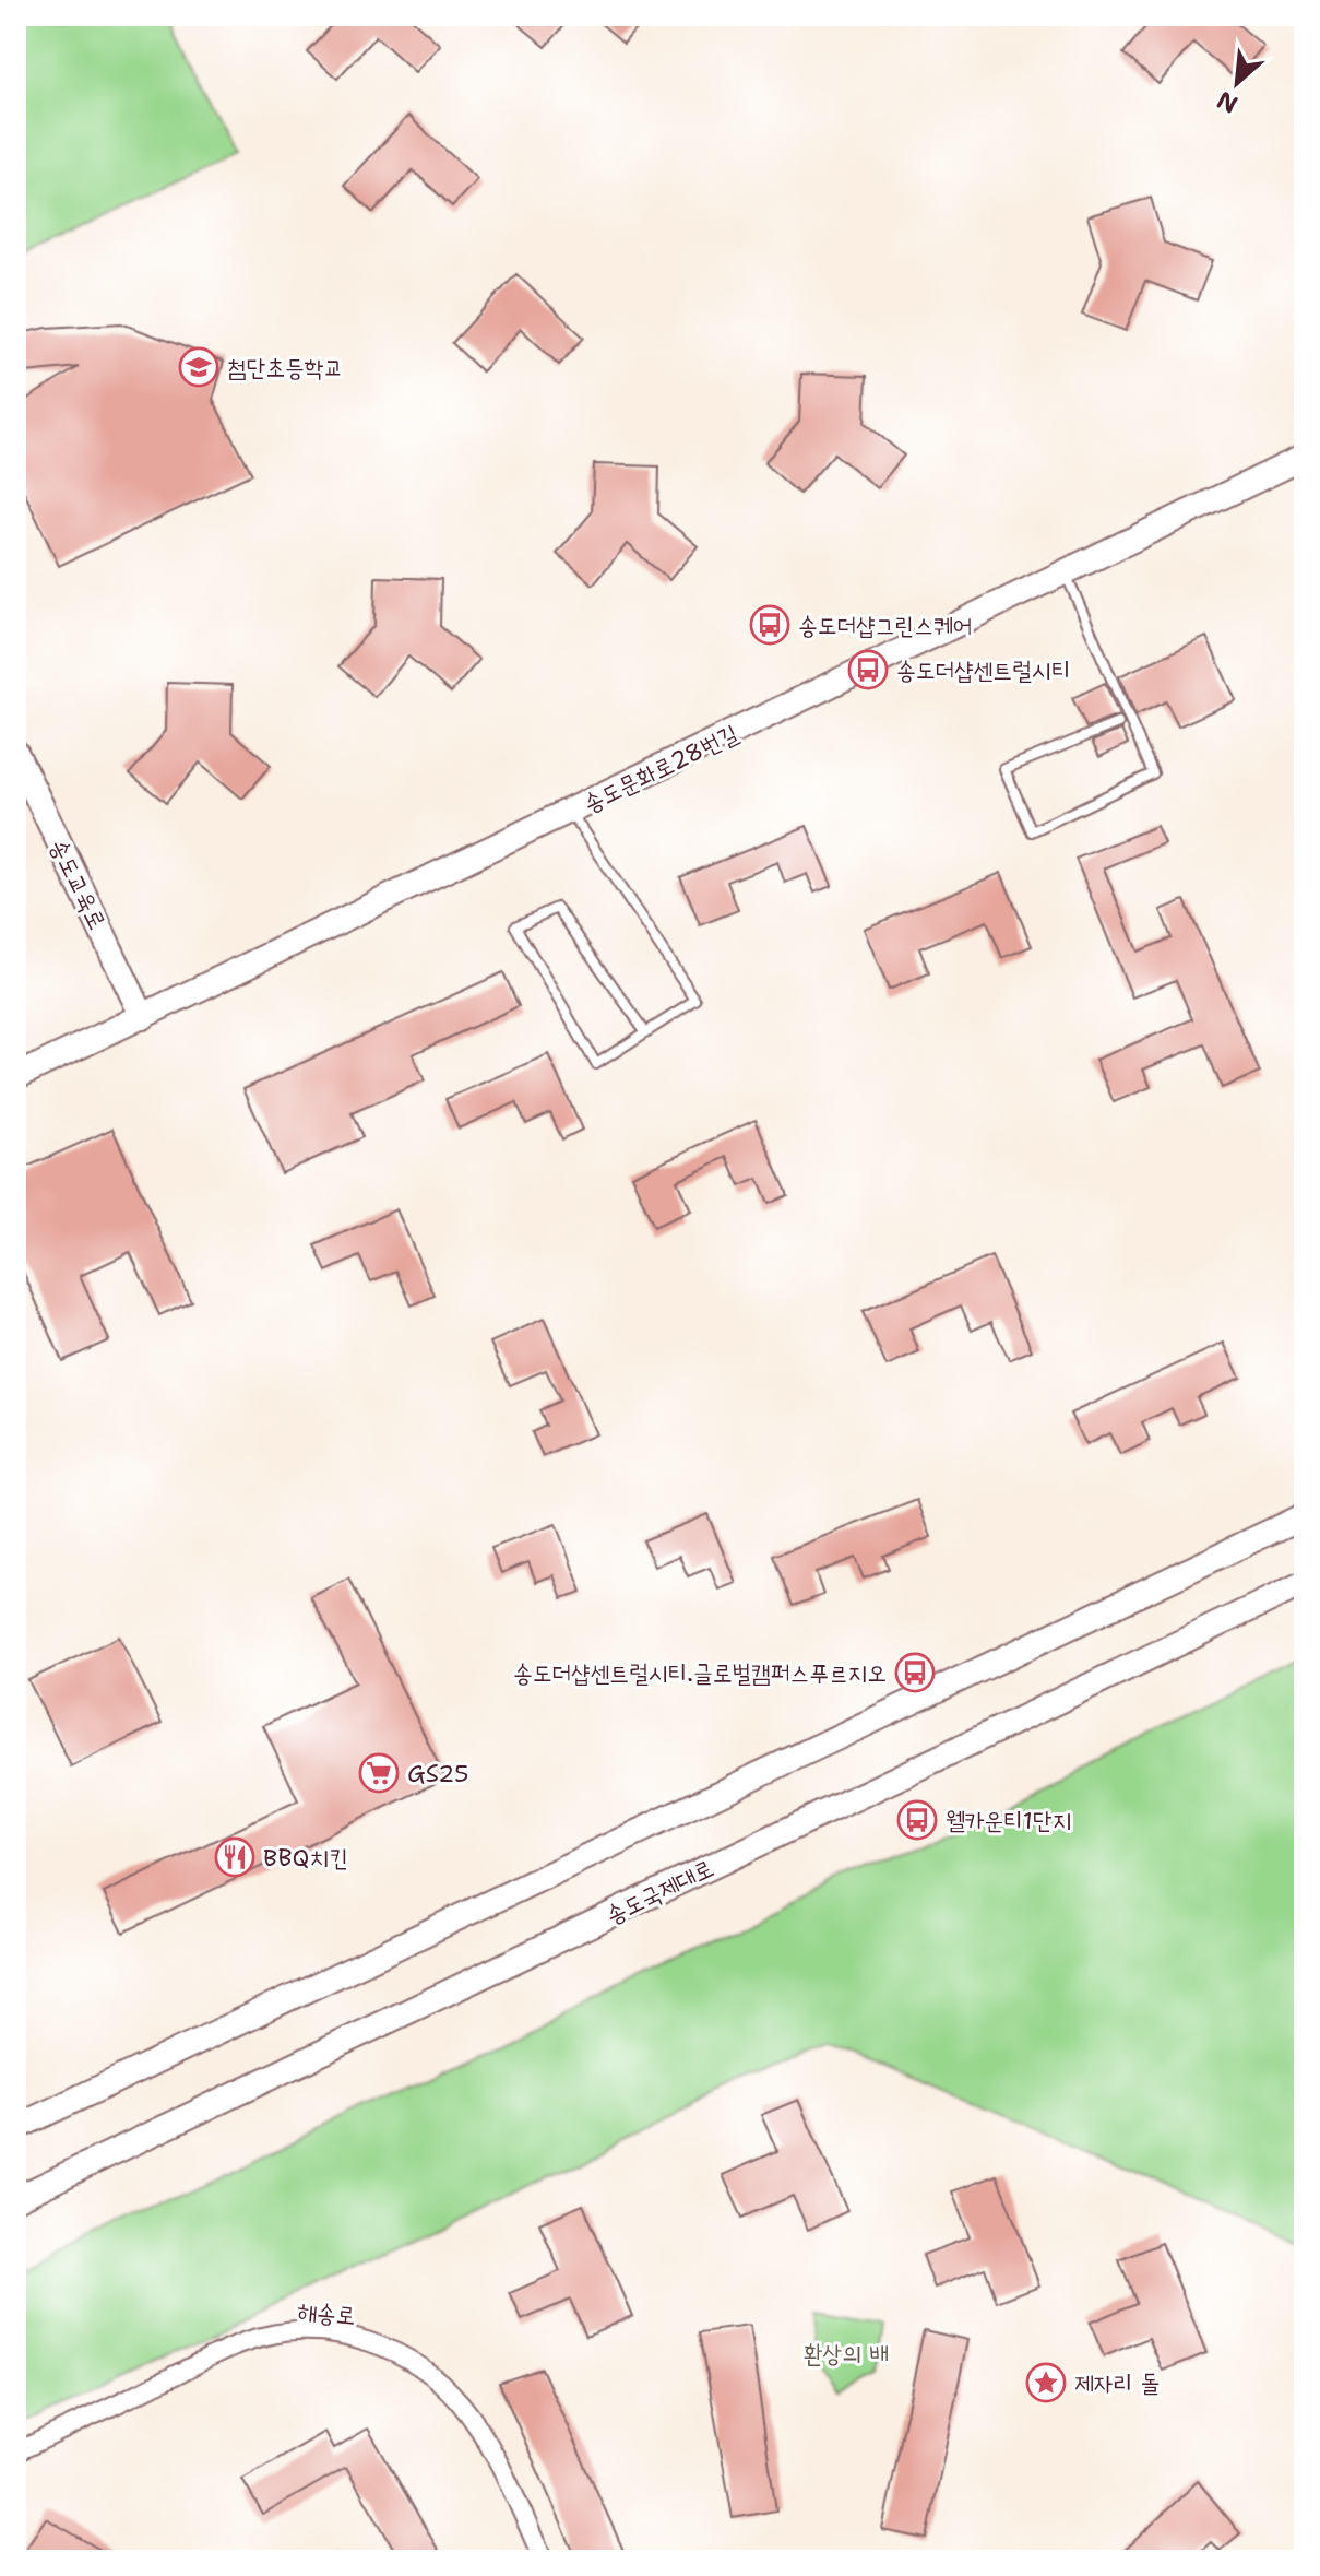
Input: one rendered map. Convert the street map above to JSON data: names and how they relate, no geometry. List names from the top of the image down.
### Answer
{
  "streets": {
    "main road": ["송도문화로28번길", "송도교육로", "송도국제대로"],
    "street": ["해송로"]
  },
  "crossings": [
    ["송도문화로28번길", "송도교육로"]
  ],
  "parks": ["환상의 배"],
  "places": {
    "school or university": ["첨단초등학교"],
    "bus stop": [
      "송도더샵그린스퀘어",
      "송도더샵센트럴시티",
      "송도더샵센트럴시티.글로벌캠퍼스푸르지오",
      "웰카운티1단지"
    ],
    "supermarket": ["GS25"],
    "restaurant": ["BBQ치킨"],
    "place": ["제자리 돌"]
  },
  "north": "bottom left"
}
